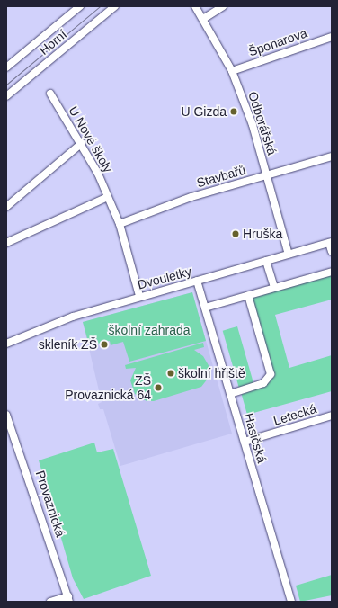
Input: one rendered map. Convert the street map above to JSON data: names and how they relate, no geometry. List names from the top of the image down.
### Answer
{
  "streets": {
    "street": [
      "Horní",
      "Šponarova",
      "Odborářská",
      "U Nové školy",
      "Stavbařů",
      "Dvouletky",
      "Letecká",
      "Hasičská",
      "Provaznická"
    ]
  },
  "crossings": [
    ["Šponarova", "Odborářská"],
    ["Odborářská", "Stavbařů"],
    ["Odborářská", "Dvouletky"],
    ["U Nové školy", "Stavbařů"],
    ["U Nové školy", "Dvouletky"],
    ["Dvouletky", "Hasičská"],
    ["Letecká", "Hasičská"]
  ],
  "parks": ["školní zahrada"],
  "places": [
    "U Gizda",
    "Hruška",
    "skleník ZŠ",
    "školní hřiště",
    "ZŠ Provaznická 64"
  ]
}
